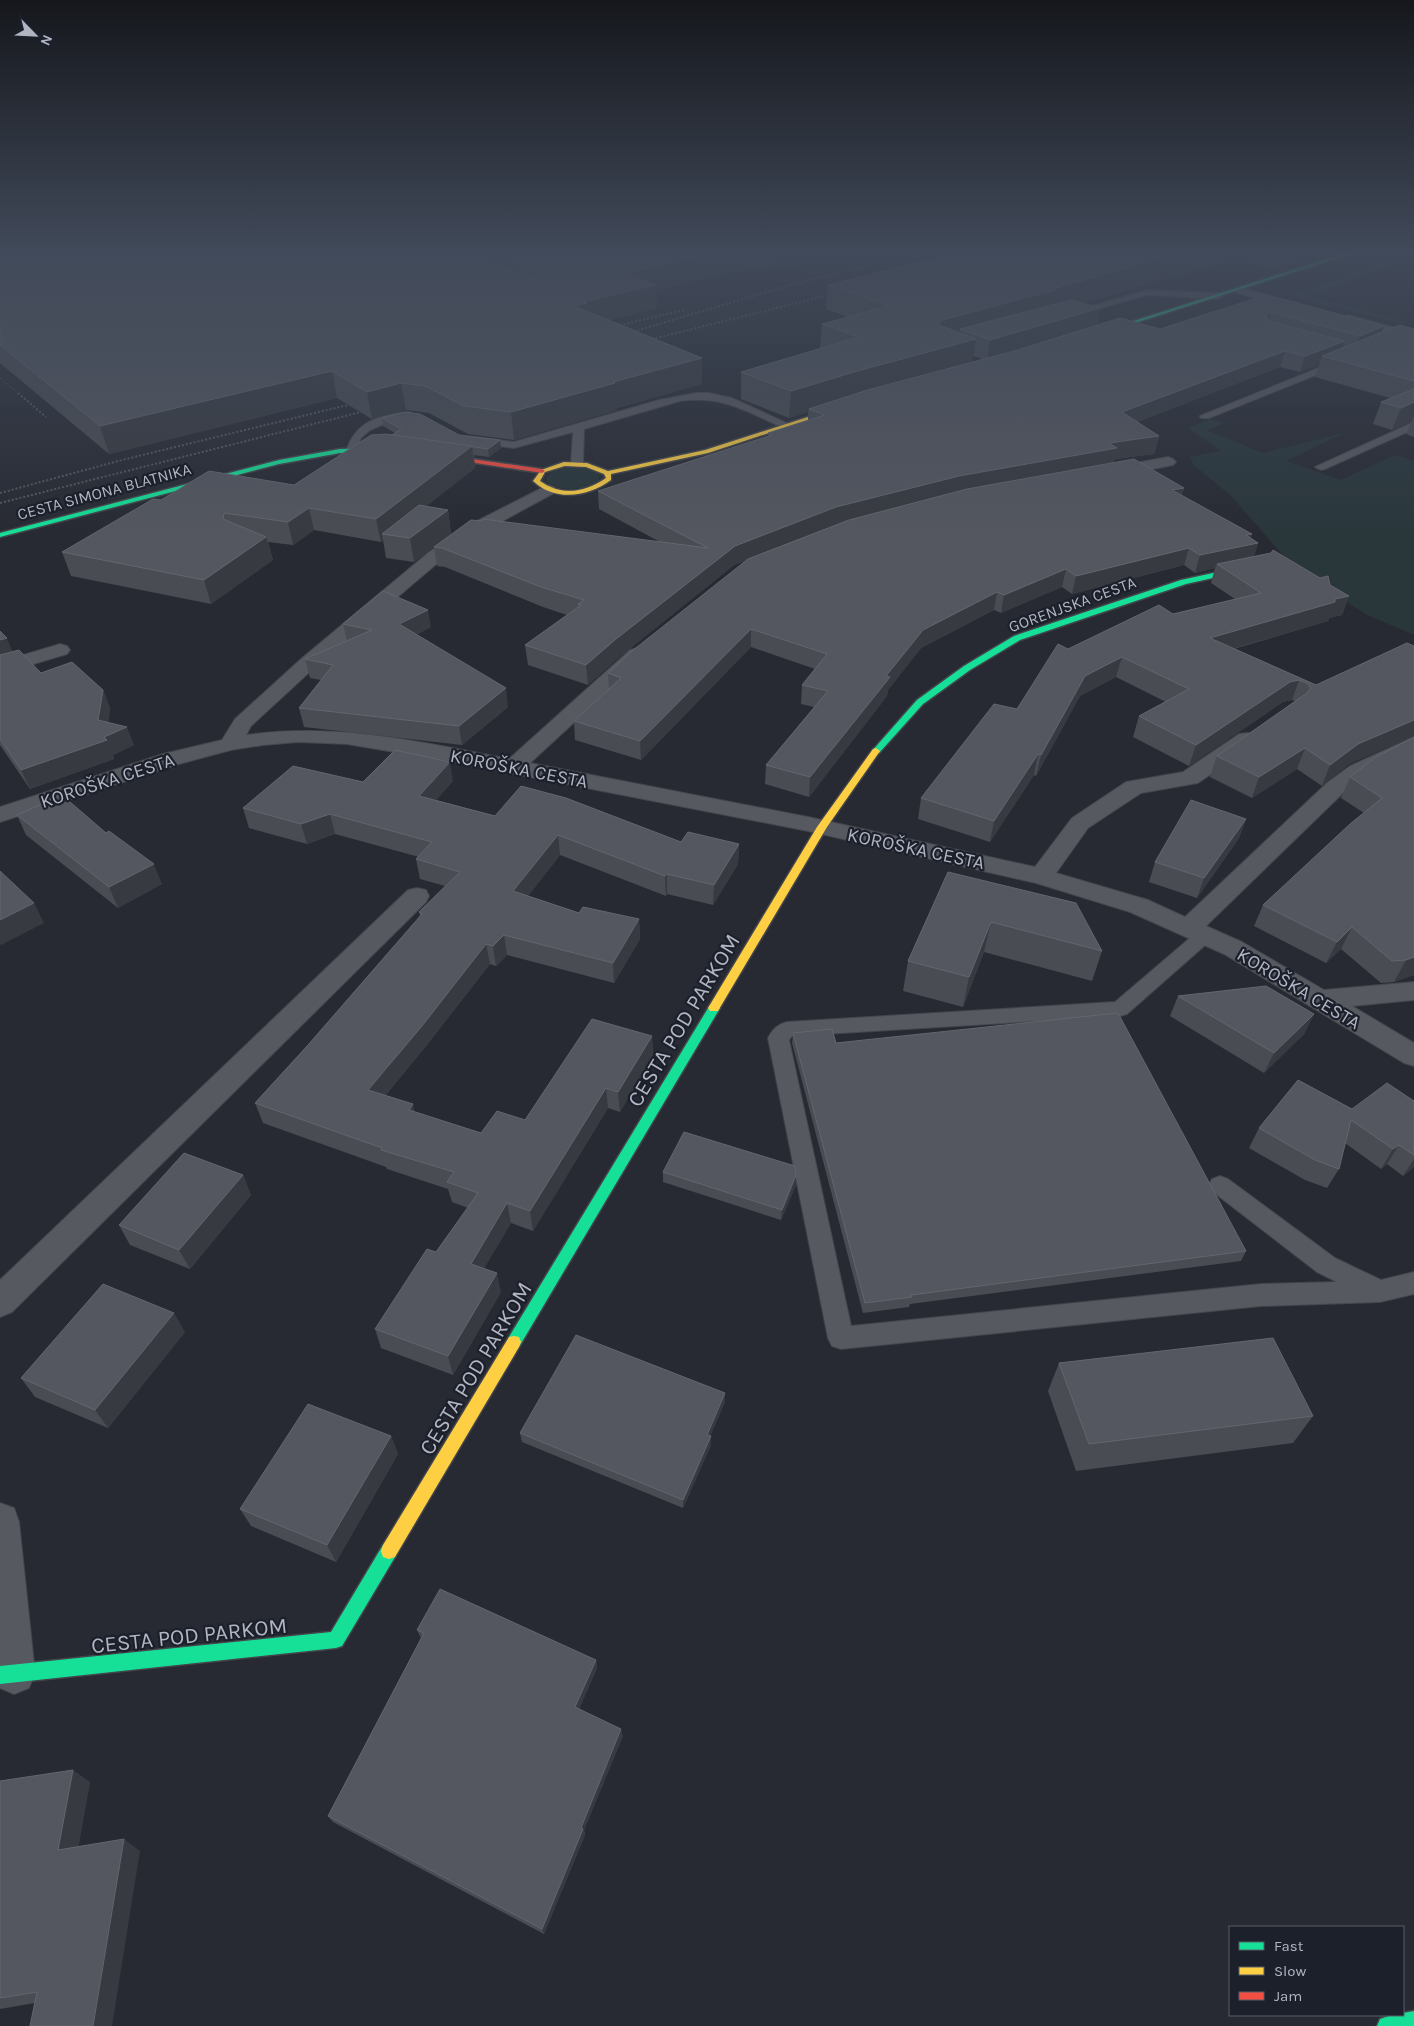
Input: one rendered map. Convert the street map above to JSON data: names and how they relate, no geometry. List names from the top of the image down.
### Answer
{
  "streets": {
    "street": [
      "CESTA SIMONA BLATNIKA",
      "GORENJSKA CESTA",
      "KOROŠKA CESTA",
      "CESTA POD PARKOM"
    ]
  },
  "crossings": [
    ["GORENJSKA CESTA", "KOROŠKA CESTA"],
    ["GORENJSKA CESTA", "CESTA POD PARKOM"],
    ["KOROŠKA CESTA", "CESTA POD PARKOM"]
  ],
  "legend": ["Fast", "Slow", "Jam"],
  "north": "bottom right"
}
